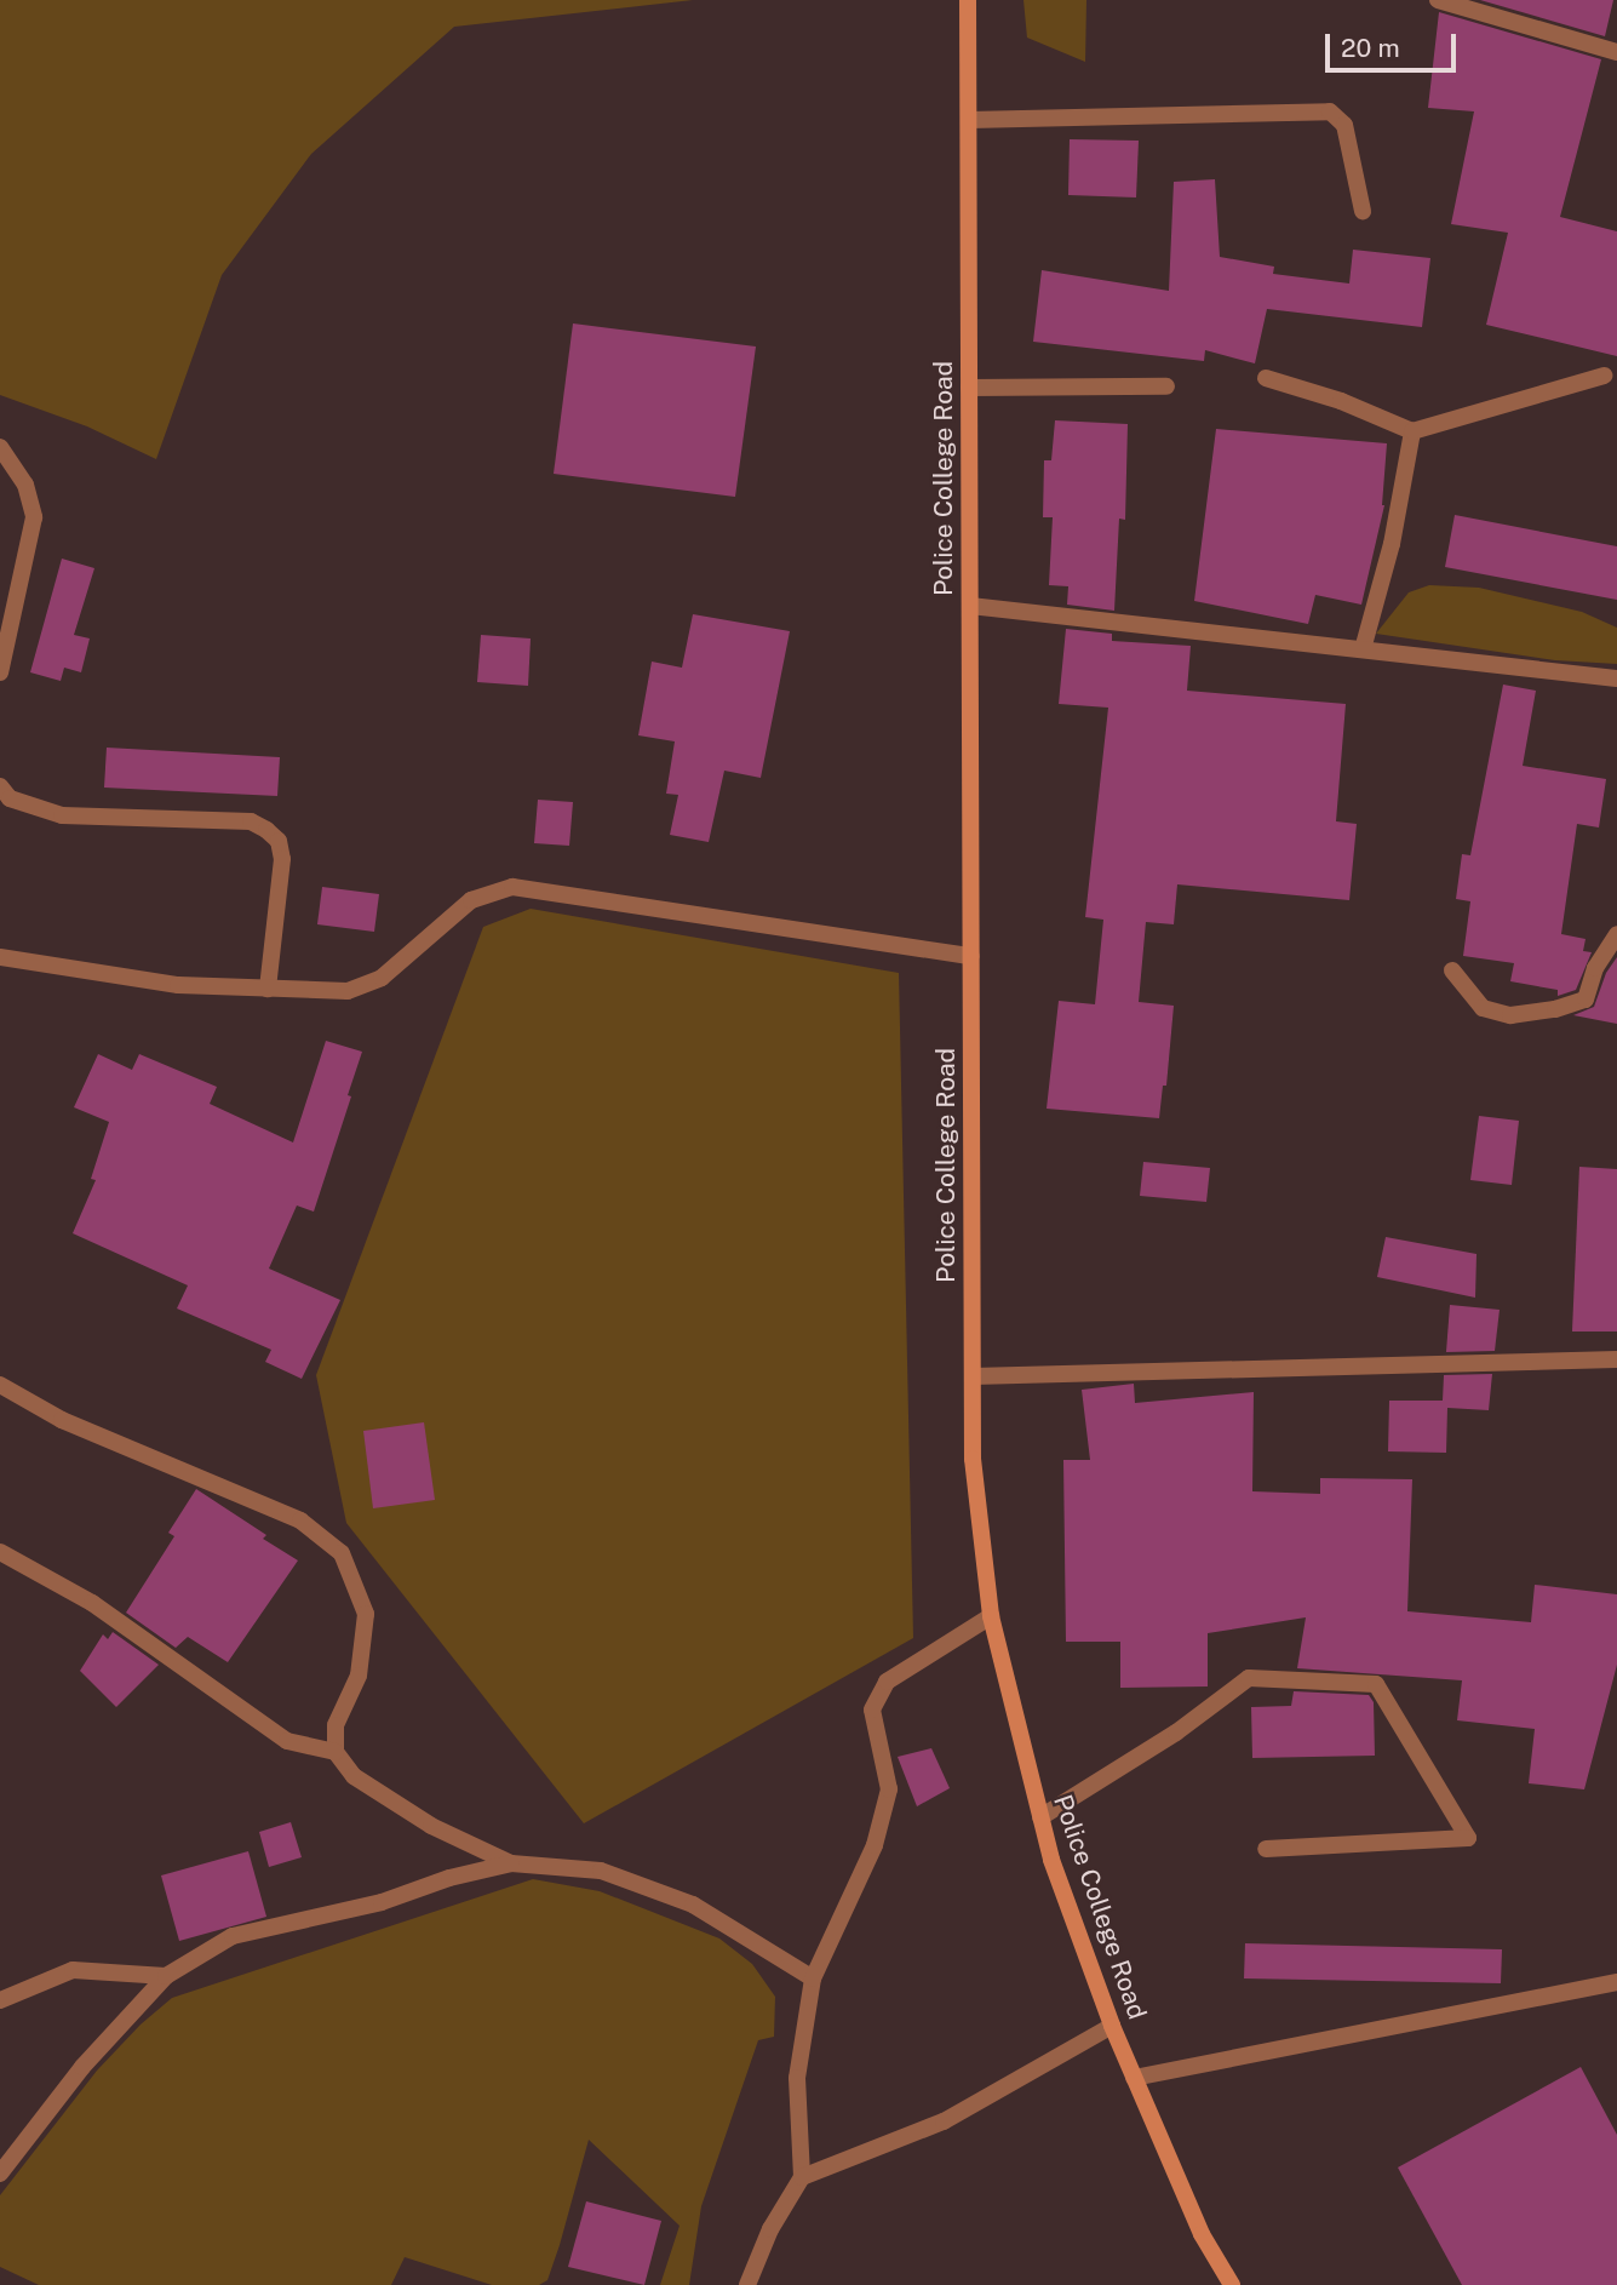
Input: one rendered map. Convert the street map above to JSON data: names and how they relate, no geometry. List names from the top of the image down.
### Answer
{
  "streets": {
    "street": ["Police College Road"]
  },
  "scale_bar": "20 m"
}
